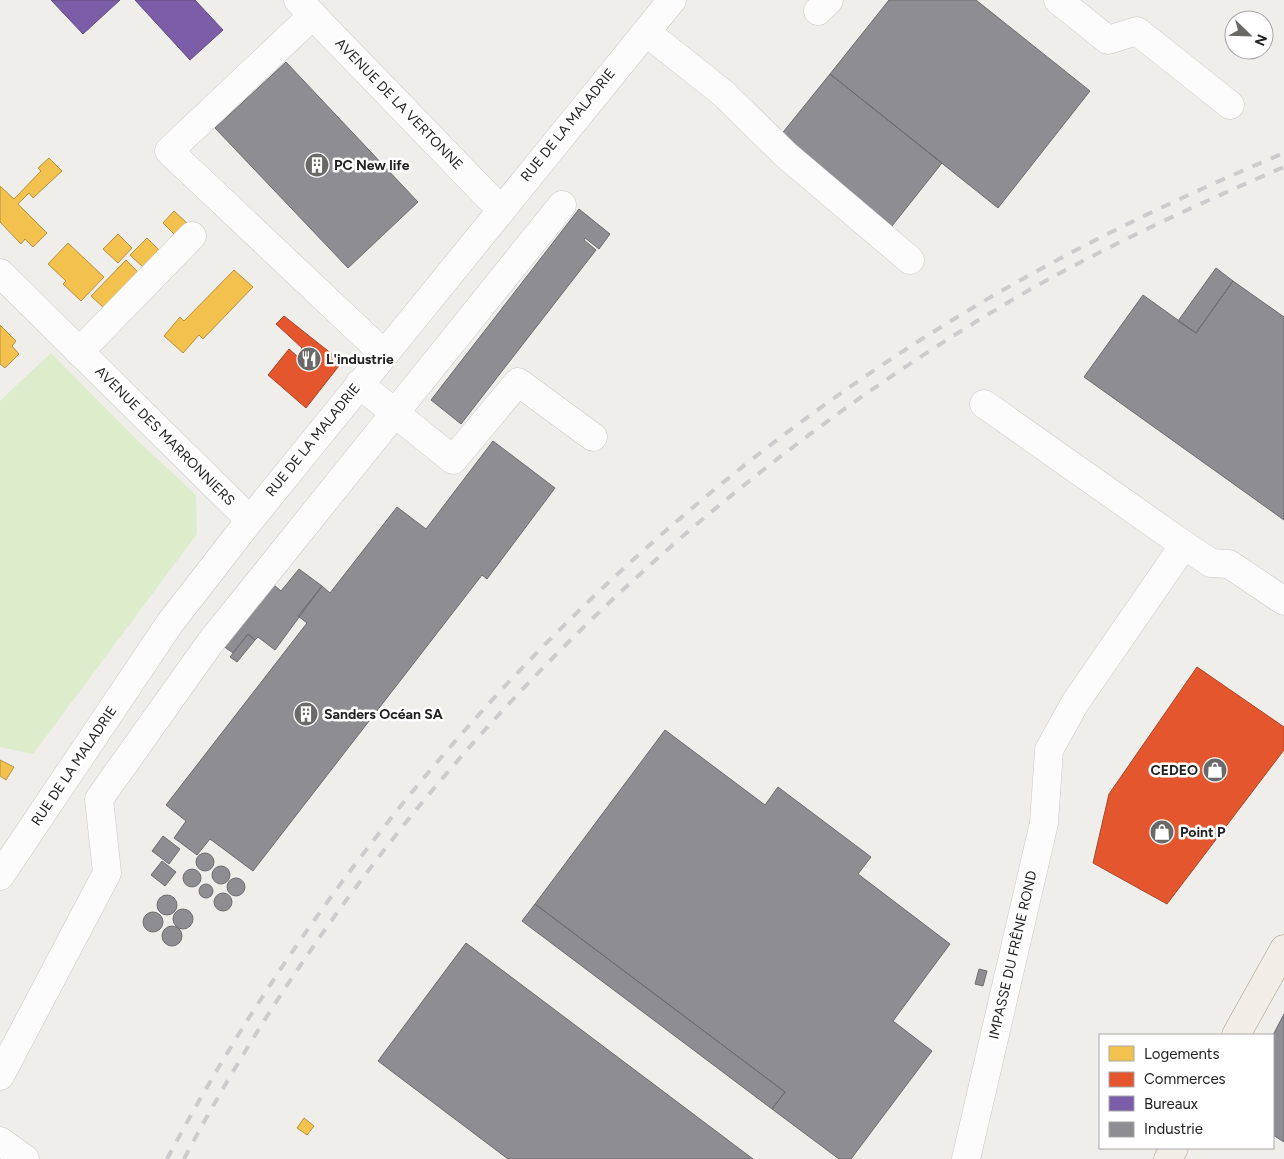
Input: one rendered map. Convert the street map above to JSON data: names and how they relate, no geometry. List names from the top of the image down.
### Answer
{
  "streets": {
    "street": [
      "AVENUE DE LA VERTONNE",
      "RUE DE LA MALADRIE",
      "AVENUE DES MARRONNIERS",
      "IMPASSE DU FRÊNE ROND"
    ]
  },
  "crossings": [
    ["AVENUE DE LA VERTONNE", "RUE DE LA MALADRIE"],
    ["RUE DE LA MALADRIE", "AVENUE DES MARRONNIERS"]
  ],
  "places": {
    "building": ["PC New life", "Sanders Océan SA"],
    "restaurant": ["L'industrie"],
    "shop": ["CEDEO", "Point P"]
  },
  "legend": [
    "Logements",
    "Commerces",
    "Bureaux",
    "Industrie"
  ],
  "north": "bottom right"
}
